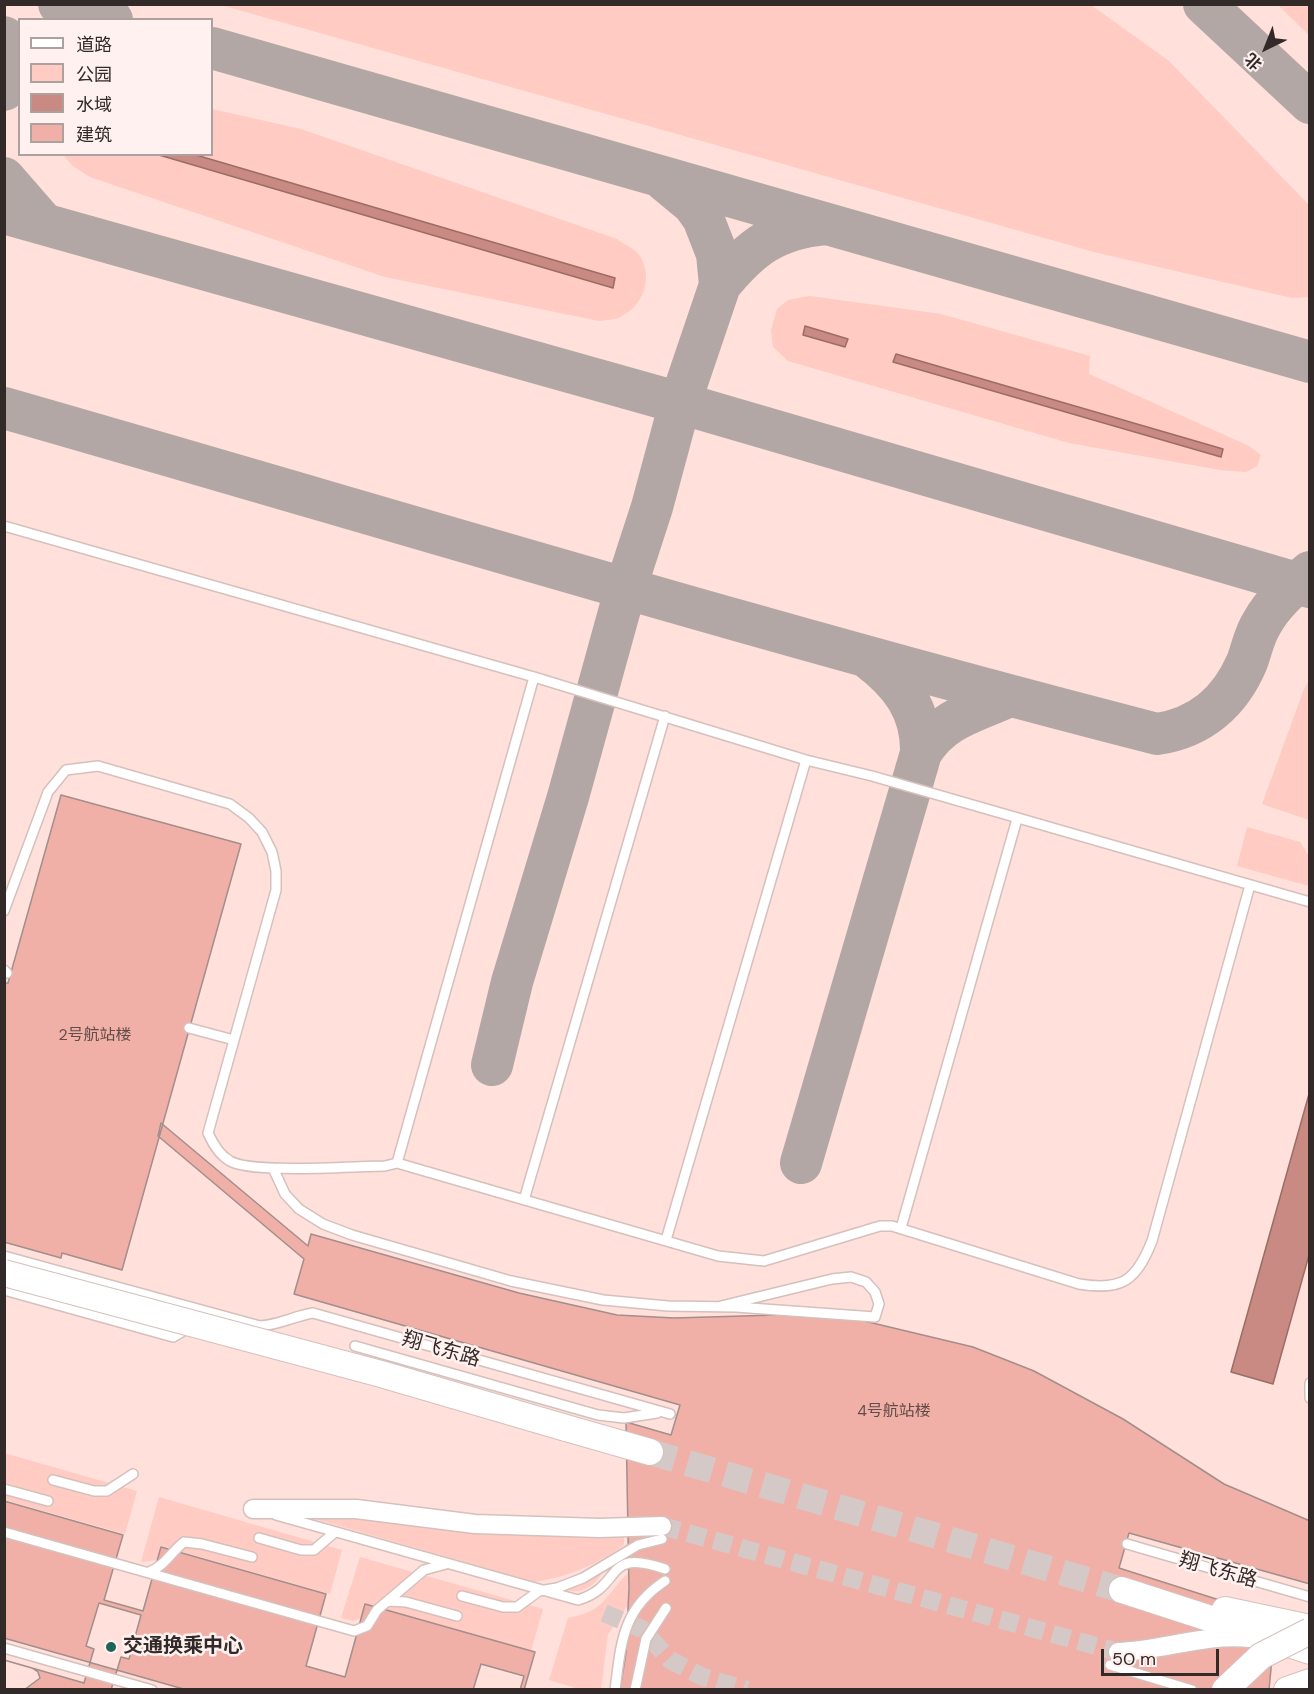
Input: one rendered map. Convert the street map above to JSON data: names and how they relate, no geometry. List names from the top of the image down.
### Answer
{
  "streets": {
    "lane": ["翔飞东路"]
  },
  "places": ["交通换乘中心"],
  "house_numbers": ["2号航站楼", "4号航站楼"],
  "legend": [
    "道路",
    "公园",
    "水域",
    "建筑"
  ],
  "scale_bar": "50 m",
  "north": "bottom left"
}
